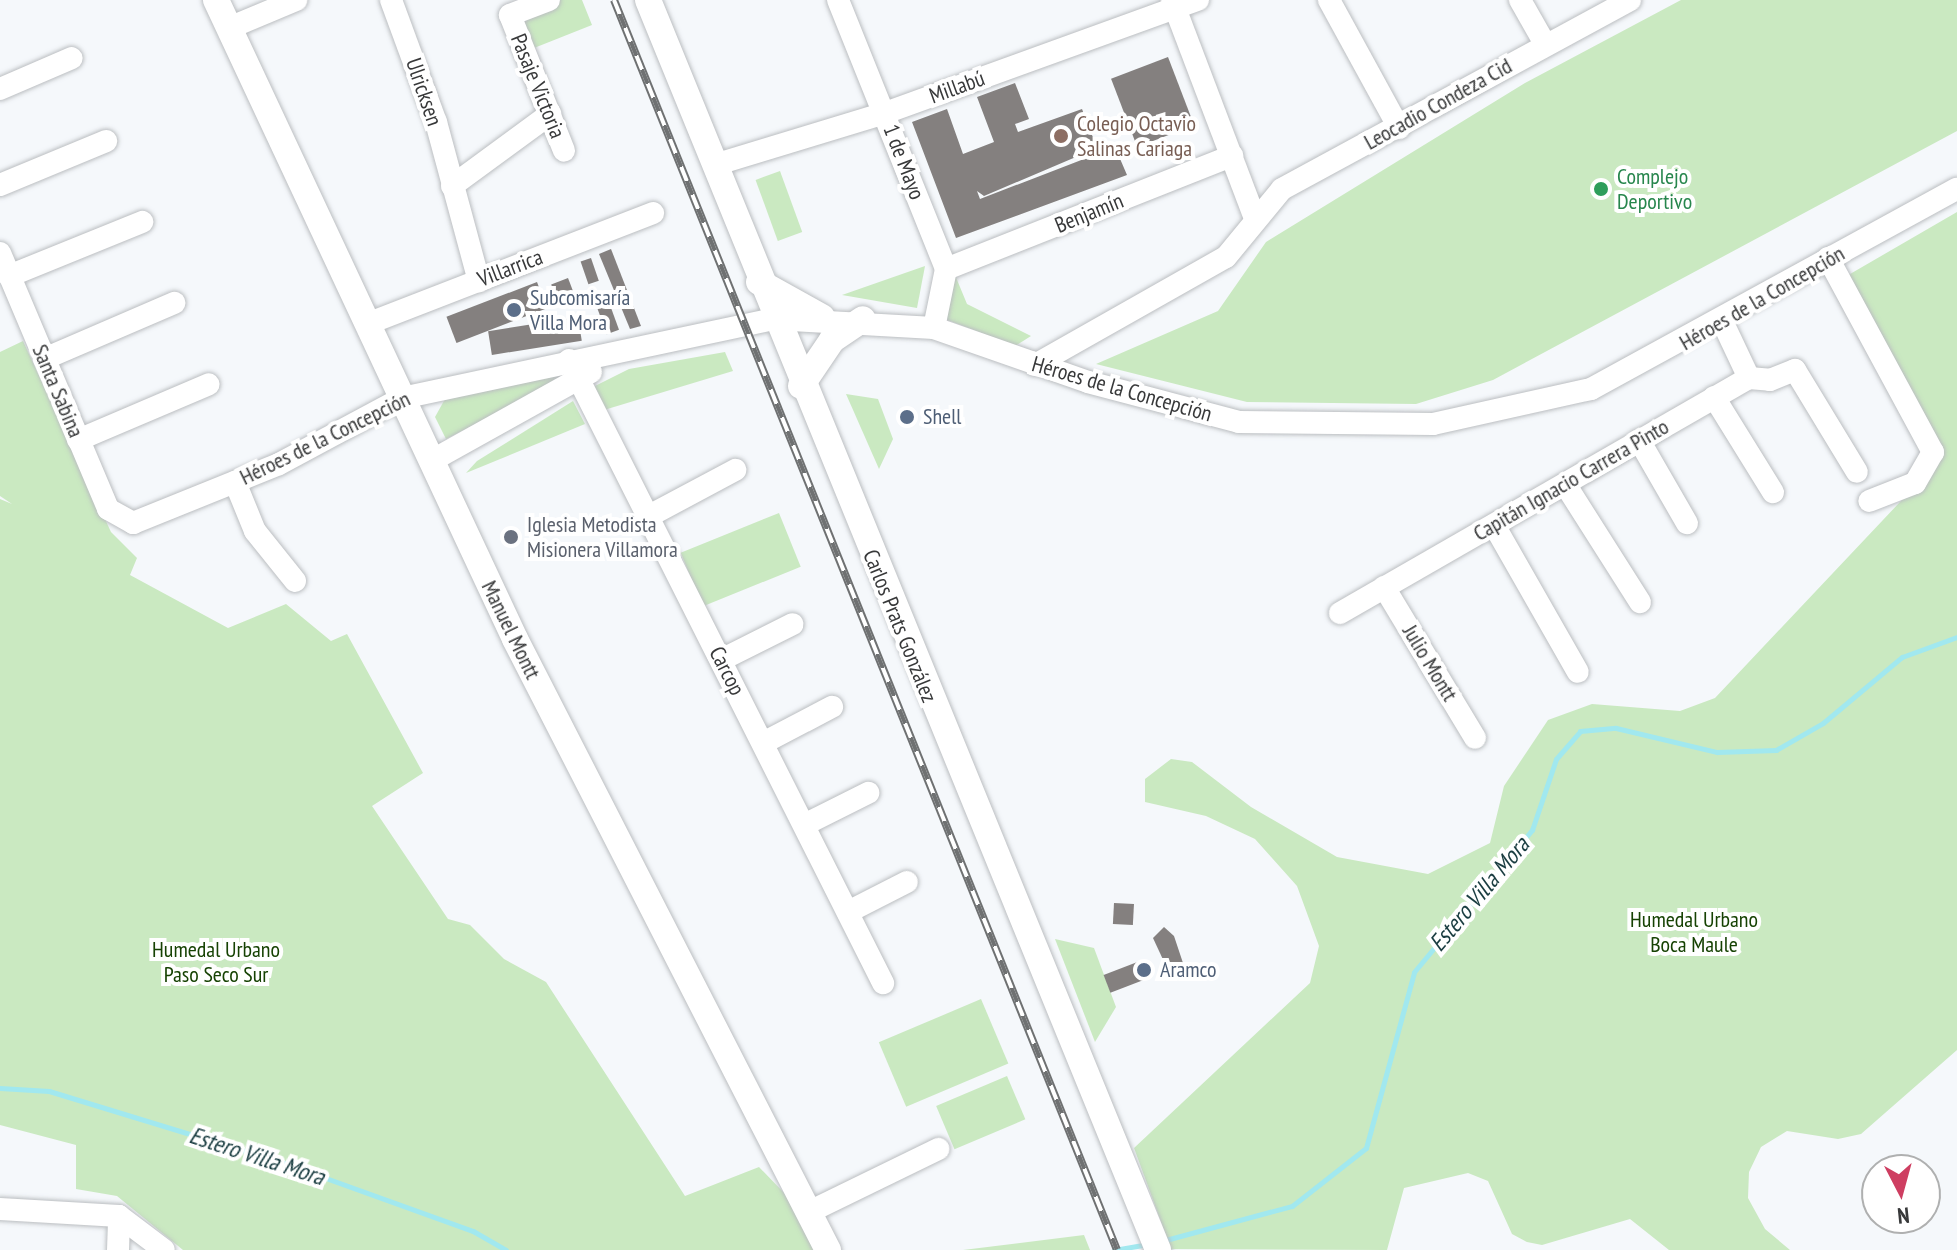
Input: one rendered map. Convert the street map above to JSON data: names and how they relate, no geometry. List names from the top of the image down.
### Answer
{
  "streets": {
    "main road": ["Carlos Prats González", "Manuel Montt"],
    "street": [
      "Pasaje Victoria",
      "Millabú",
      "Ulricksen",
      "Leocadio Condeza Cid",
      "1 de Mayo",
      "Benjamín",
      "Villarrica",
      "Héroes de la Concepción",
      "Santa Sabina",
      "Capitán Ignacio Carrera Pinto",
      "Julio Montt",
      "Carcop"
    ]
  },
  "crossings": [
    ["Millabú", "1 de Mayo"],
    ["Millabú", "Carlos Prats González"],
    ["Ulricksen", "Villarrica"],
    ["Leocadio Condeza Cid", "Héroes de la Concepción"],
    ["1 de Mayo", "Benjamín"],
    ["Villarrica", "Manuel Montt"],
    ["Héroes de la Concepción", "Santa Sabina"],
    ["Héroes de la Concepción", "Carlos Prats González"],
    ["Héroes de la Concepción", "Manuel Montt"],
    ["Héroes de la Concepción", "Carcop"],
    ["Capitán Ignacio Carrera Pinto", "Julio Montt"]
  ],
  "water": ["Estero Villa Mora"],
  "parks": ["Humedal Urbano Boca Maule", "Humedal Urbano Paso Seco Sur"],
  "places": [
    "Colegio Octavio Salinas Cariaga",
    "Complejo Deportivo",
    "Subcomisaría Villa Mora",
    "Shell",
    "Iglesia Metodista Misionera Villamora",
    "Aramco"
  ],
  "north": "bottom"
}
